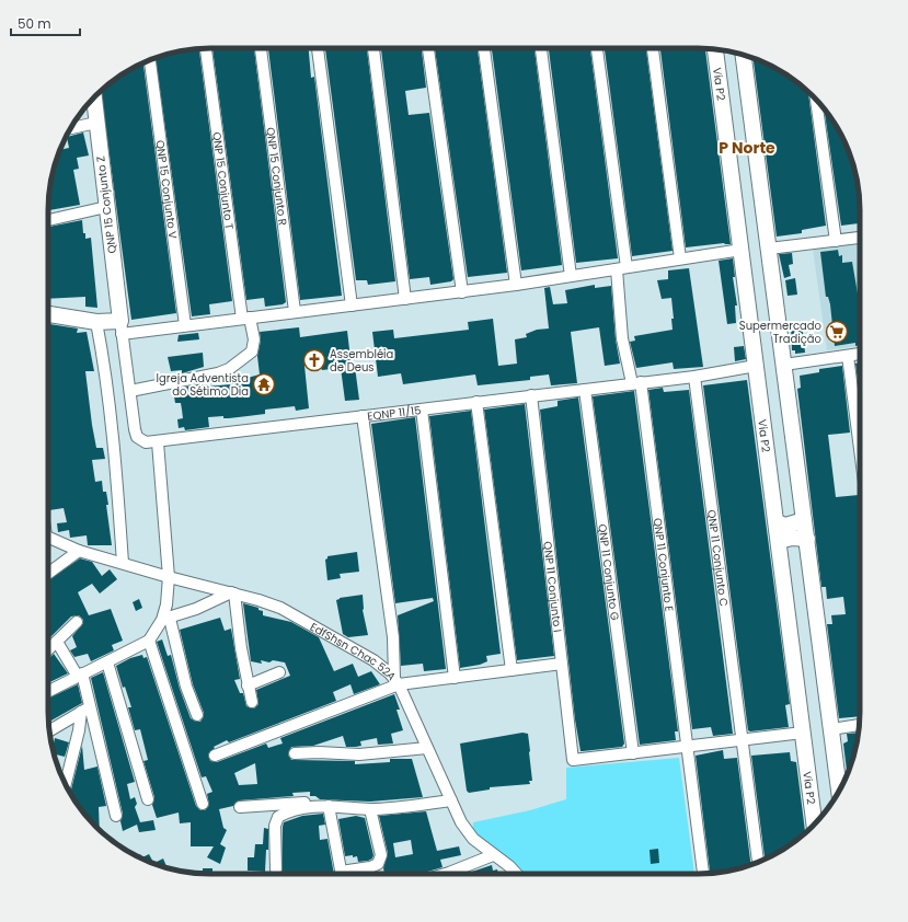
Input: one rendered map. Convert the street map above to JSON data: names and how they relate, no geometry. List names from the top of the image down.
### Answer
{
  "streets": {
    "main road": ["Via P2", "QNP 15 Conjunto Z"],
    "street": [
      "QNP 15 Conjunto R",
      "QNP 15 Conjunto T",
      "QNP 15 Conjunto V",
      "EQNP 11/15",
      "QNP 11 Conjunto C",
      "QNP 11 Conjunto E",
      "QNP 11 Conjunto G",
      "QNP 11 Conjunto I",
      "EdfShsn Chac 52A"
    ]
  },
  "crossings": [
    ["Via P2", "EQNP 11/15"],
    ["EQNP 11/15", "QNP 11 Conjunto C"],
    ["EQNP 11/15", "QNP 11 Conjunto E"],
    ["EQNP 11/15", "QNP 11 Conjunto G"],
    ["EQNP 11/15", "QNP 11 Conjunto I"],
    ["QNP 11 Conjunto G", "QNP 11 Conjunto I"]
  ],
  "districts": ["P Norte"],
  "places": {
    "supermarket": ["Supermercado Tradição"],
    "church": ["Assembléia de Deus"],
    "temple": ["Igreja Adventista do Sétimo Dia"]
  },
  "scale_bar": "50 m"
}
